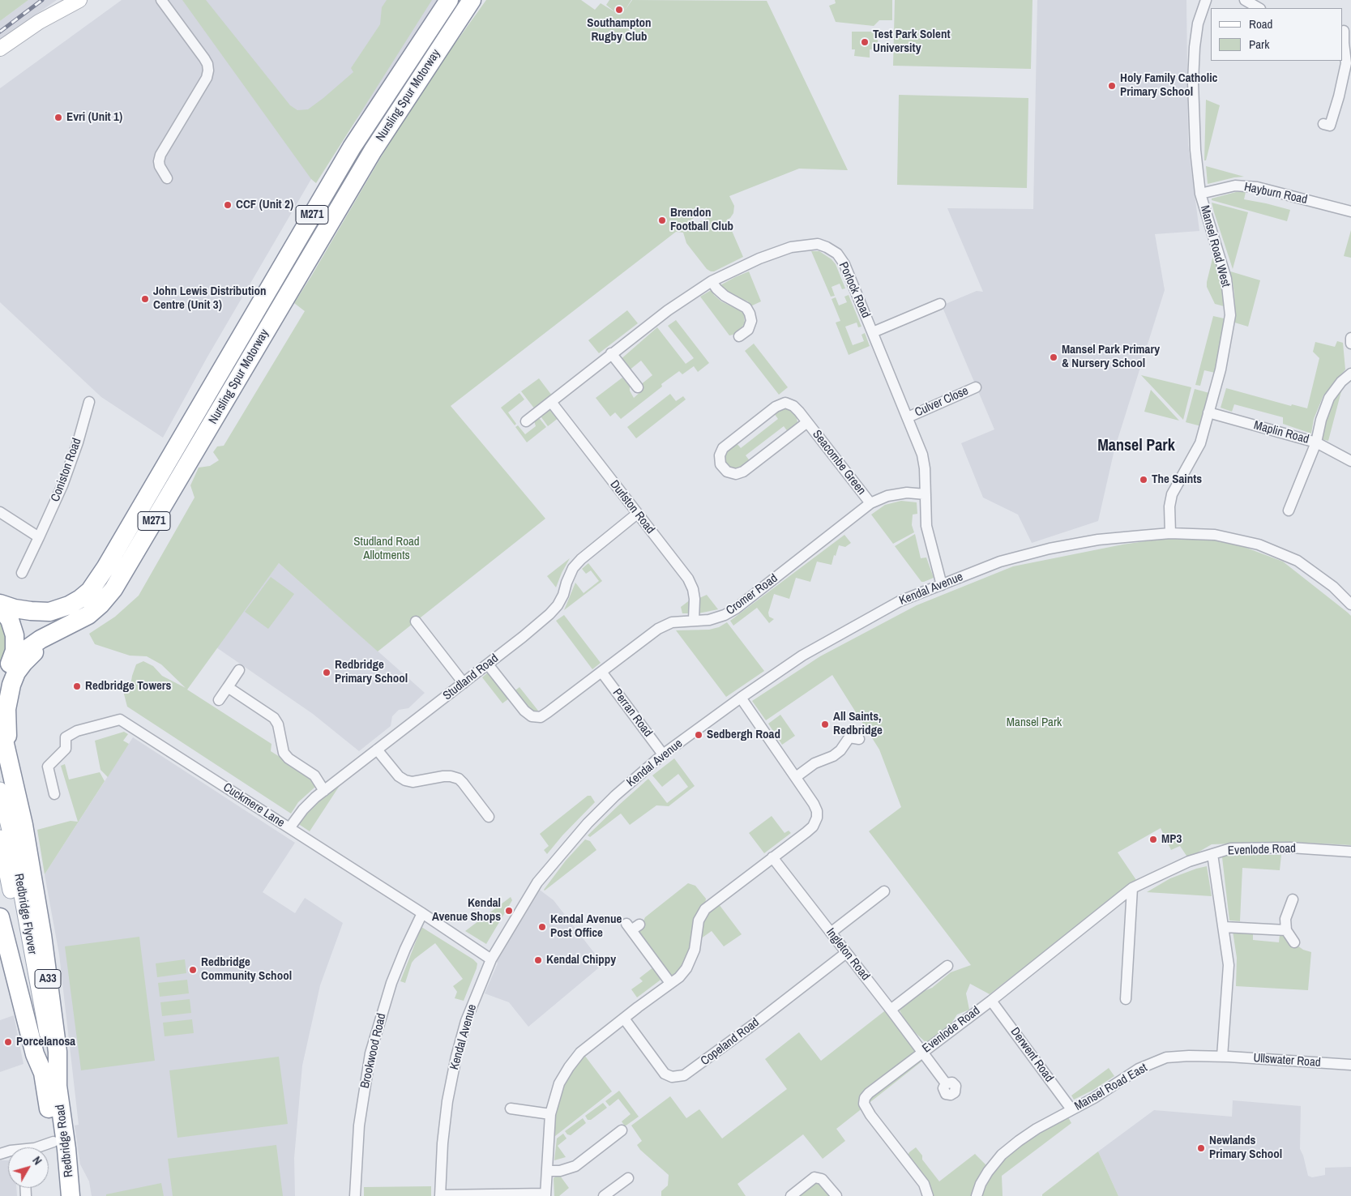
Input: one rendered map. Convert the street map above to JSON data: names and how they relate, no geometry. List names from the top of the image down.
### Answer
{
  "streets": {
    "highway": [
      "Nursling Spur Motorway",
      "M271",
      "A33",
      "Redbridge Road"
    ],
    "main road": ["Redbridge Flyover"],
    "street": [
      "Hayburn Road",
      "Mansel Road West",
      "Porlock Road",
      "Culver Close",
      "Maplin Road",
      "Seacombe Green",
      "Coniston Road",
      "Durlston Road",
      "Kendal Avenue",
      "Cromer Road",
      "Studland Road",
      "Perran Road",
      "Cuckmere Lane",
      "Evenlode Road",
      "Ingleton Road",
      "Copeland Road",
      "Brookwood Road",
      "Derwent Road",
      "Ullswater Road",
      "Mansel Road East"
    ]
  },
  "crossings": [
    ["Nursling Spur Motorway", "M271"],
    ["Hayburn Road", "Mansel Road West"],
    ["M271", "A33"],
    ["Mansel Road West", "Maplin Road"],
    ["Mansel Road West", "Kendal Avenue"],
    ["Porlock Road", "Culver Close"],
    ["Porlock Road", "Durlston Road"],
    ["Porlock Road", "Kendal Avenue"],
    ["Porlock Road", "Cromer Road"],
    ["Seacombe Green", "Cromer Road"],
    ["Durlston Road", "Cromer Road"],
    ["Durlston Road", "Studland Road"],
    ["Kendal Avenue", "Perran Road"],
    ["Kendal Avenue", "Cuckmere Lane"],
    ["Cromer Road", "Studland Road"],
    ["Cromer Road", "Perran Road"],
    ["Studland Road", "Cuckmere Lane"],
    ["Cuckmere Lane", "Brookwood Road"],
    ["Evenlode Road", "Ingleton Road"],
    ["Evenlode Road", "Derwent Road"],
    ["Redbridge Flyover", "A33"],
    ["Redbridge Flyover", "Redbridge Road"],
    ["Ingleton Road", "Copeland Road"],
    ["A33", "Redbridge Road"],
    ["Derwent Road", "Mansel Road East"],
    ["Ullswater Road", "Mansel Road East"]
  ],
  "districts": ["Mansel Park"],
  "parks": ["Studland Road Allotments", "Mansel Park"],
  "places": [
    "Southampton Rugby Club",
    "Test Park Solent University",
    "Holy Family Catholic Primary School",
    "Evri (Unit 1)",
    "CCF (Unit 2)",
    "Brendon Football Club",
    "John Lewis Distribution Centre (Unit 3)",
    "Mansel Park Primary & Nursery School",
    "The Saints",
    "Redbridge Primary School",
    "Redbridge Towers",
    "All Saints, Redbridge",
    "Sedbergh Road",
    "MP3",
    "Kendal Avenue Shops",
    "Kendal Avenue Post Office",
    "Kendal Chippy",
    "Redbridge Community School",
    "Porcelanosa",
    "Newlands Primary School"
  ],
  "legend": ["Road", "Park"],
  "north": "top right"
}
